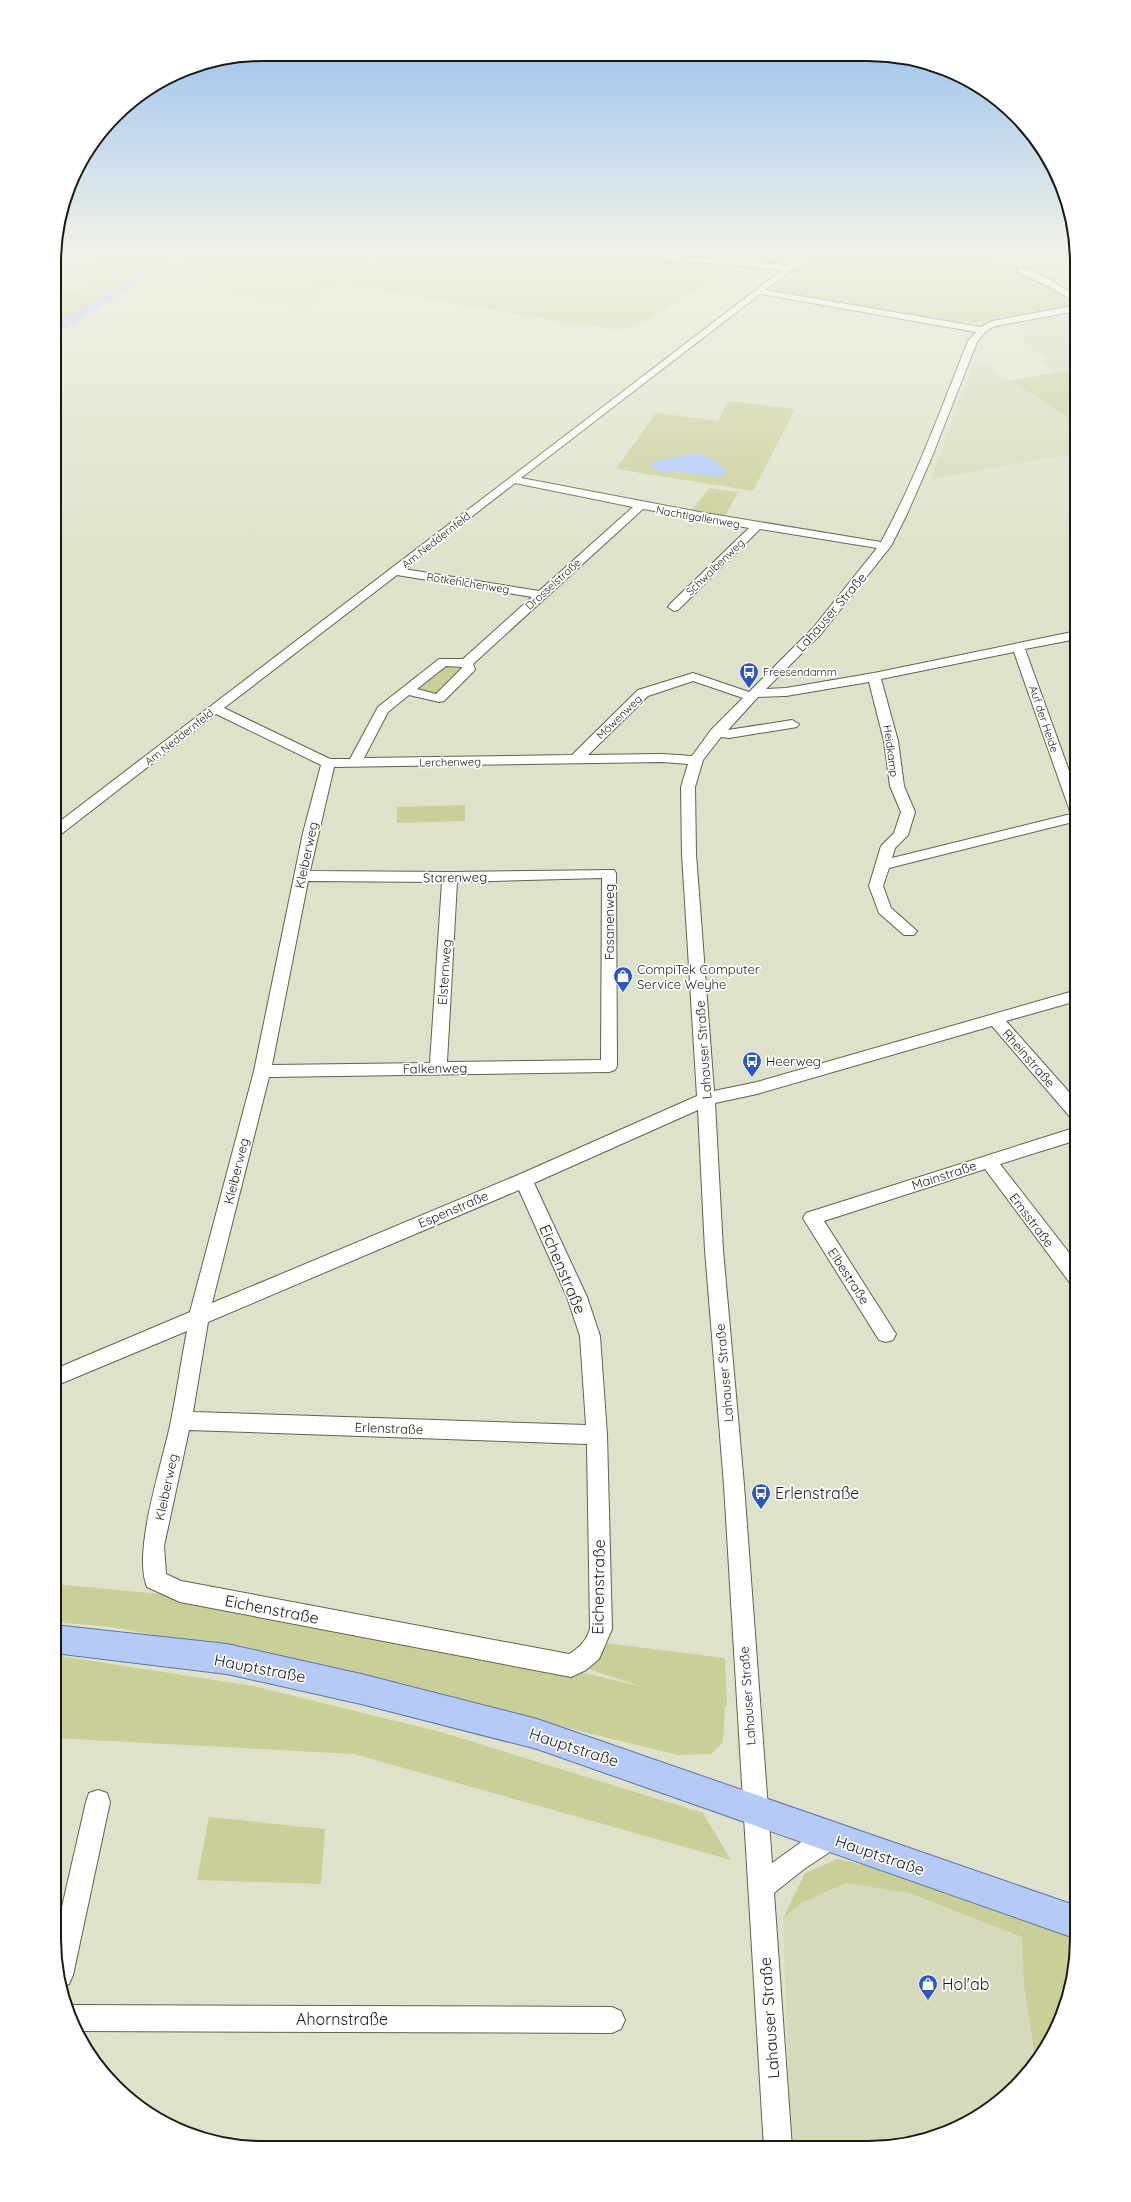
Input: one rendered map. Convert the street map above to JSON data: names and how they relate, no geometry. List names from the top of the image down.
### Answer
{
  "streets": {
    "main road": ["Hauptstraße"],
    "street": [
      "Nachtigallenweg",
      "Am Neddernfeld",
      "Schwalbenweg",
      "Rotkehlchenweg",
      "Drosselstraße",
      "Lahauser Straße",
      "Möwenweg",
      "Auf der Heide",
      "Heidkamp",
      "Lerchenweg",
      "Kleiberweg",
      "Starenweg",
      "Fasanenweg",
      "Elsternweg",
      "Rheinstraße",
      "Falkenweg",
      "Mainstraße",
      "Espenstraße",
      "Emsstraße",
      "Eichenstraße",
      "Elbestraße",
      "Erlenstraße",
      "Ahornstraße"
    ]
  },
  "crossings": [
    ["Nachtigallenweg", "Am Neddernfeld"],
    ["Nachtigallenweg", "Schwalbenweg"],
    ["Nachtigallenweg", "Drosselstraße"],
    ["Nachtigallenweg", "Lahauser Straße"],
    ["Am Neddernfeld", "Rotkehlchenweg"],
    ["Am Neddernfeld", "Lerchenweg"],
    ["Rotkehlchenweg", "Drosselstraße"],
    ["Lahauser Straße", "Möwenweg"],
    ["Lahauser Straße", "Lerchenweg"],
    ["Lahauser Straße", "Espenstraße"],
    ["Lahauser Straße", "Hauptstraße"],
    ["Möwenweg", "Lerchenweg"],
    ["Lerchenweg", "Kleiberweg"],
    ["Kleiberweg", "Starenweg"],
    ["Kleiberweg", "Falkenweg"],
    ["Kleiberweg", "Espenstraße"],
    ["Kleiberweg", "Eichenstraße"],
    ["Kleiberweg", "Erlenstraße"],
    ["Starenweg", "Fasanenweg"],
    ["Starenweg", "Elsternweg"],
    ["Fasanenweg", "Falkenweg"],
    ["Elsternweg", "Falkenweg"],
    ["Mainstraße", "Emsstraße"],
    ["Mainstraße", "Elbestraße"],
    ["Espenstraße", "Eichenstraße"],
    ["Eichenstraße", "Erlenstraße"]
  ],
  "places": {
    "bus stop": ["Freesendamm", "Heerweg", "Erlenstraße"],
    "shop": ["CompiTek Computer Service Weyhe", "Hol'ab"]
  }
}
